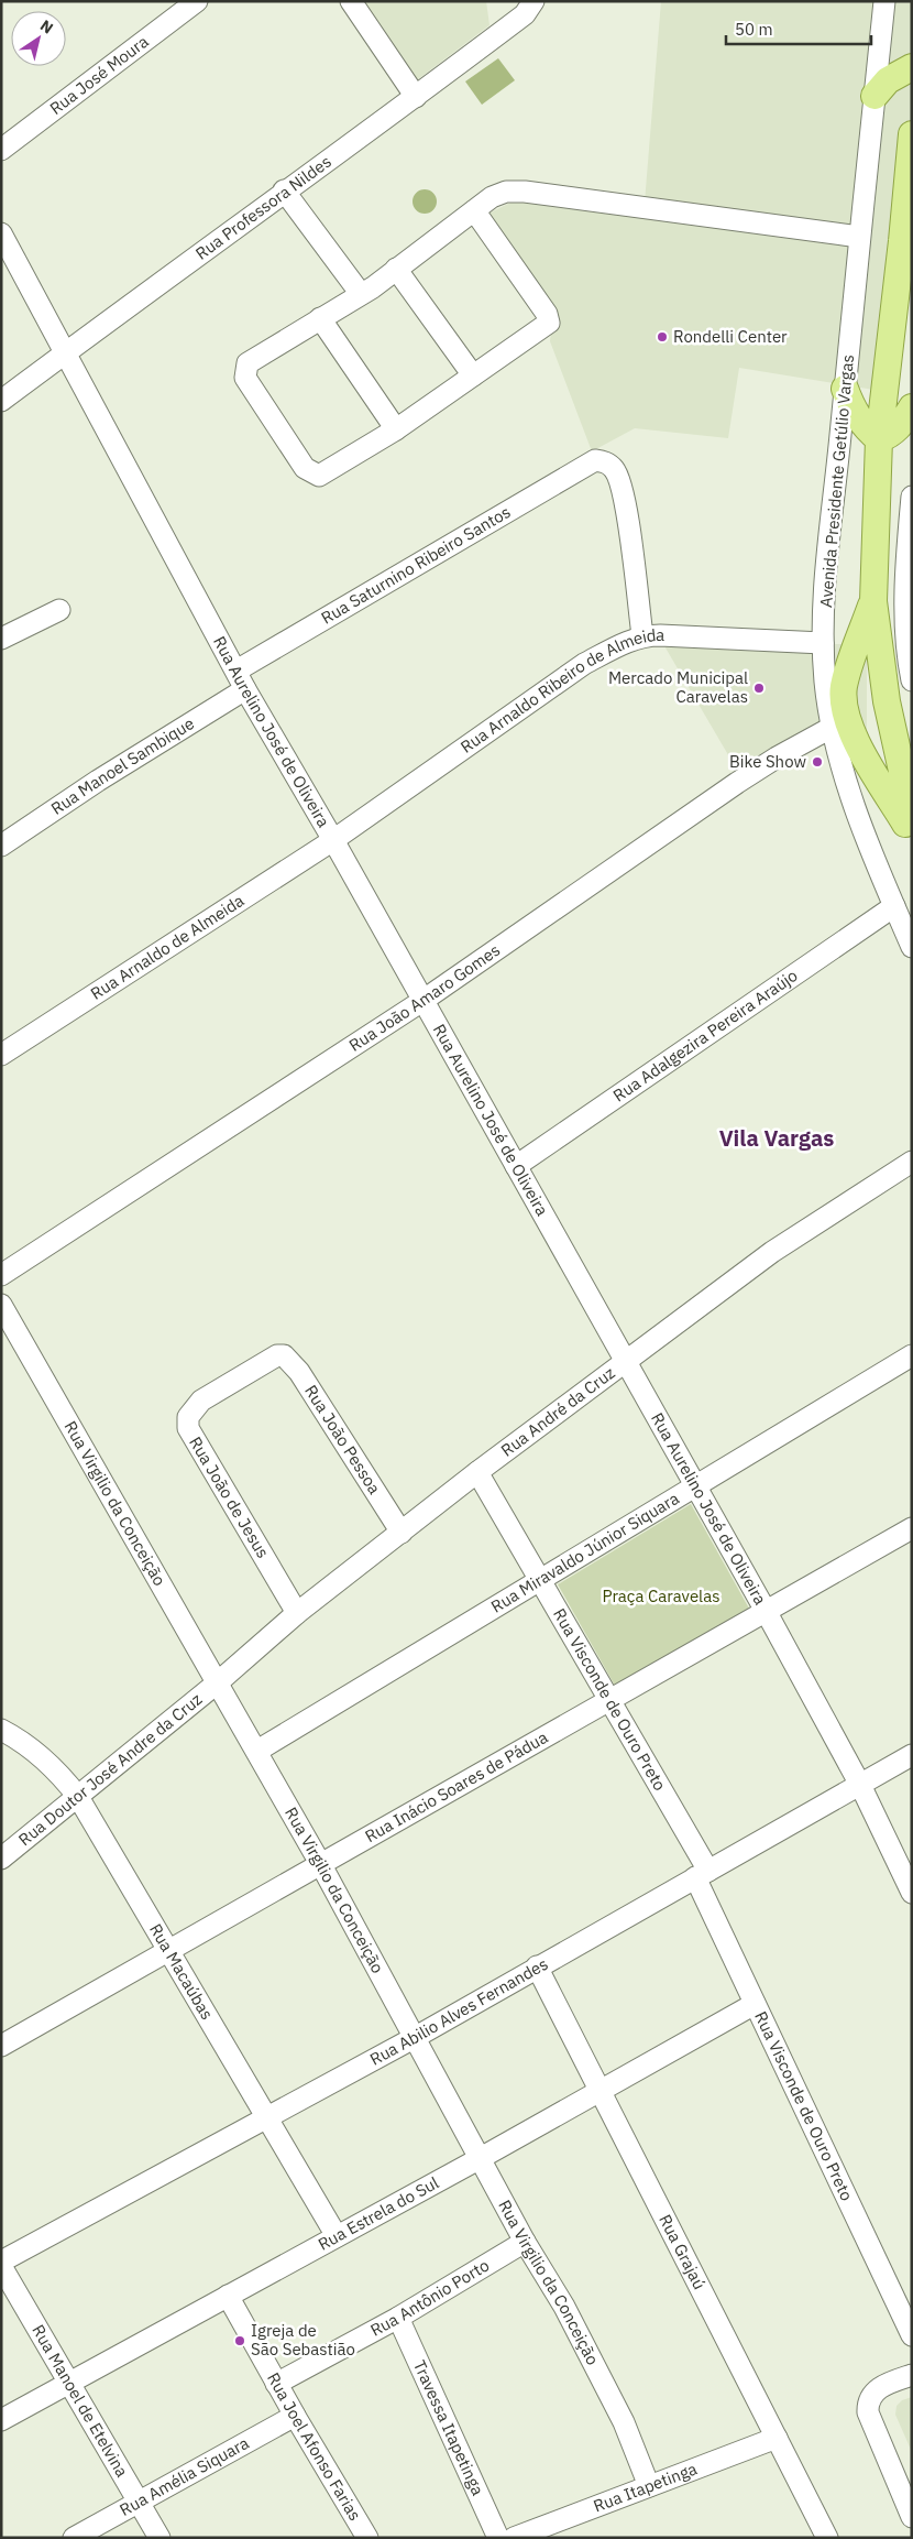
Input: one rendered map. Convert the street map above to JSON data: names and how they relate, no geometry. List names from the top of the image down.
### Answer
{
  "streets": {
    "main road": ["Avenida Presidente Getúlio Vargas"],
    "street": [
      "Rua José Moura",
      "Rua Professora Nildes",
      "Rua Saturnino Ribeiro Santos",
      "Rua Arnaldo Ribeiro de Almeida",
      "Rua Aurelino José de Oliveira",
      "Rua Manoel Sambique",
      "Rua Arnaldo de Almeida",
      "Rua João Amaro Gomes",
      "Rua Adalgezira Pereira Araújo",
      "Rua André da Cruz",
      "Rua João Pessoa",
      "Rua João de Jesus",
      "Rua Virgilio da Conceição",
      "Rua Miravaldo Júnior Siquara",
      "Rua Visconde de Ouro Preto",
      "Rua Doutor José Andre da Cruz",
      "Rua Inácio Soares de Pádua",
      "Rua Macaúbas",
      "Rua Abilio Alves Fernandes",
      "Rua Estrela do Sul",
      "Rua Grajaú",
      "Rua Antônio Porto",
      "Rua Manoel de Etelvina",
      "Travessa Itapetinga",
      "Rua Joel Afonso Farias",
      "Rua Amélia Siquara",
      "Rua Itapetinga"
    ]
  },
  "crossings": [
    ["Rua Professora Nildes", "Rua Aurelino José de Oliveira"],
    ["Avenida Presidente Getúlio Vargas", "Rua Arnaldo Ribeiro de Almeida"],
    ["Avenida Presidente Getúlio Vargas", "Rua João Amaro Gomes"],
    ["Avenida Presidente Getúlio Vargas", "Rua Adalgezira Pereira Araújo"],
    ["Rua Saturnino Ribeiro Santos", "Rua Arnaldo Ribeiro de Almeida"],
    ["Rua Saturnino Ribeiro Santos", "Rua Aurelino José de Oliveira"],
    ["Rua Saturnino Ribeiro Santos", "Rua Manoel Sambique"],
    ["Rua Arnaldo Ribeiro de Almeida", "Rua Aurelino José de Oliveira"],
    ["Rua Arnaldo Ribeiro de Almeida", "Rua Arnaldo de Almeida"],
    ["Rua Aurelino José de Oliveira", "Rua Manoel Sambique"],
    ["Rua Aurelino José de Oliveira", "Rua Arnaldo de Almeida"],
    ["Rua Aurelino José de Oliveira", "Rua João Amaro Gomes"],
    ["Rua Aurelino José de Oliveira", "Rua Adalgezira Pereira Araújo"],
    ["Rua Aurelino José de Oliveira", "Rua André da Cruz"],
    ["Rua Aurelino José de Oliveira", "Rua Miravaldo Júnior Siquara"],
    ["Rua Aurelino José de Oliveira", "Rua Inácio Soares de Pádua"],
    ["Rua Aurelino José de Oliveira", "Rua Abilio Alves Fernandes"],
    ["Rua André da Cruz", "Rua João Pessoa"],
    ["Rua André da Cruz", "Rua João de Jesus"],
    ["Rua André da Cruz", "Rua Virgilio da Conceição"],
    ["Rua André da Cruz", "Rua Visconde de Ouro Preto"],
    ["Rua André da Cruz", "Rua Doutor José Andre da Cruz"],
    ["Rua João Pessoa", "Rua João de Jesus"],
    ["Rua Virgilio da Conceição", "Rua Miravaldo Júnior Siquara"],
    ["Rua Virgilio da Conceição", "Rua Doutor José Andre da Cruz"],
    ["Rua Virgilio da Conceição", "Rua Inácio Soares de Pádua"],
    ["Rua Virgilio da Conceição", "Rua Abilio Alves Fernandes"],
    ["Rua Virgilio da Conceição", "Rua Estrela do Sul"],
    ["Rua Virgilio da Conceição", "Rua Antônio Porto"],
    ["Rua Virgilio da Conceição", "Rua Itapetinga"],
    ["Rua Miravaldo Júnior Siquara", "Rua Visconde de Ouro Preto"],
    ["Rua Visconde de Ouro Preto", "Rua Inácio Soares de Pádua"],
    ["Rua Visconde de Ouro Preto", "Rua Abilio Alves Fernandes"],
    ["Rua Visconde de Ouro Preto", "Rua Estrela do Sul"],
    ["Rua Doutor José Andre da Cruz", "Rua Macaúbas"],
    ["Rua Inácio Soares de Pádua", "Rua Macaúbas"],
    ["Rua Macaúbas", "Rua Abilio Alves Fernandes"],
    ["Rua Macaúbas", "Rua Estrela do Sul"],
    ["Rua Abilio Alves Fernandes", "Rua Grajaú"],
    ["Rua Abilio Alves Fernandes", "Rua Manoel de Etelvina"],
    ["Rua Estrela do Sul", "Rua Grajaú"],
    ["Rua Estrela do Sul", "Rua Manoel de Etelvina"],
    ["Rua Estrela do Sul", "Rua Joel Afonso Farias"],
    ["Rua Grajaú", "Rua Itapetinga"],
    ["Rua Antônio Porto", "Travessa Itapetinga"],
    ["Rua Antônio Porto", "Rua Joel Afonso Farias"],
    ["Rua Manoel de Etelvina", "Rua Amélia Siquara"],
    ["Rua Joel Afonso Farias", "Rua Amélia Siquara"]
  ],
  "districts": ["Vila Vargas"],
  "parks": ["Praça Caravelas"],
  "places": [
    "Rondelli Center",
    "Mercado Municipal Caravelas",
    "Bike Show",
    "Igreja de São Sebastião"
  ],
  "scale_bar": "50 m",
  "north": "top right"
}
